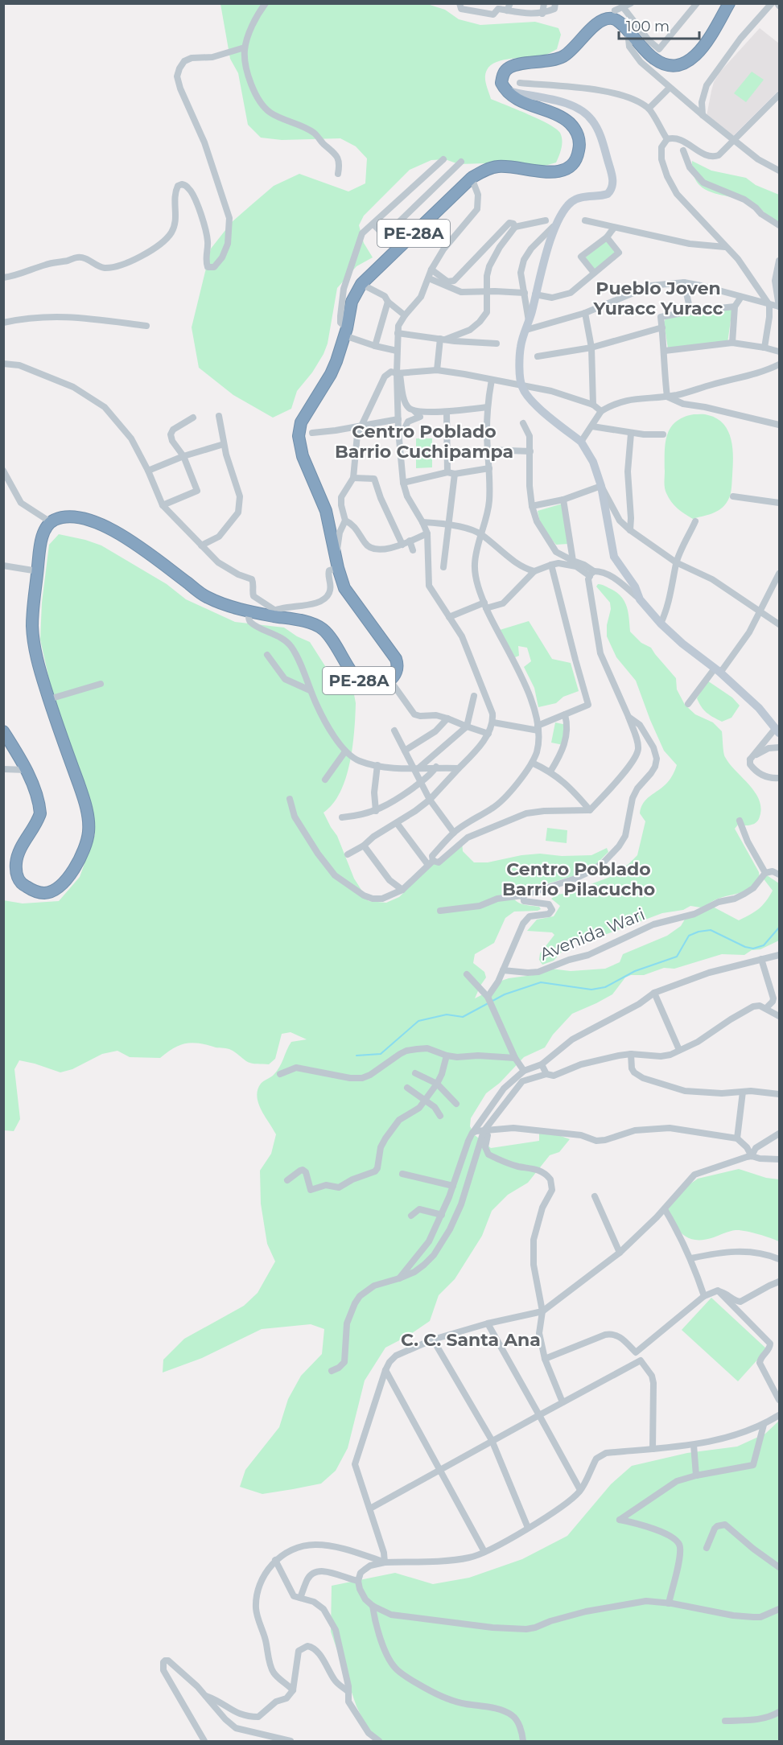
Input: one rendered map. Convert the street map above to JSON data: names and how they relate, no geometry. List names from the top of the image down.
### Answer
{
  "streets": {
    "highway": ["PE-28A"],
    "street": ["Avenida Wari"]
  },
  "districts": [
    "Pueblo Joven Yuracc Yuracc",
    "Centro Poblado Barrio Cuchipampa",
    "Centro Poblado Barrio Pilacucho",
    "C. C. Santa Ana"
  ],
  "scale_bar": "100 m"
}
